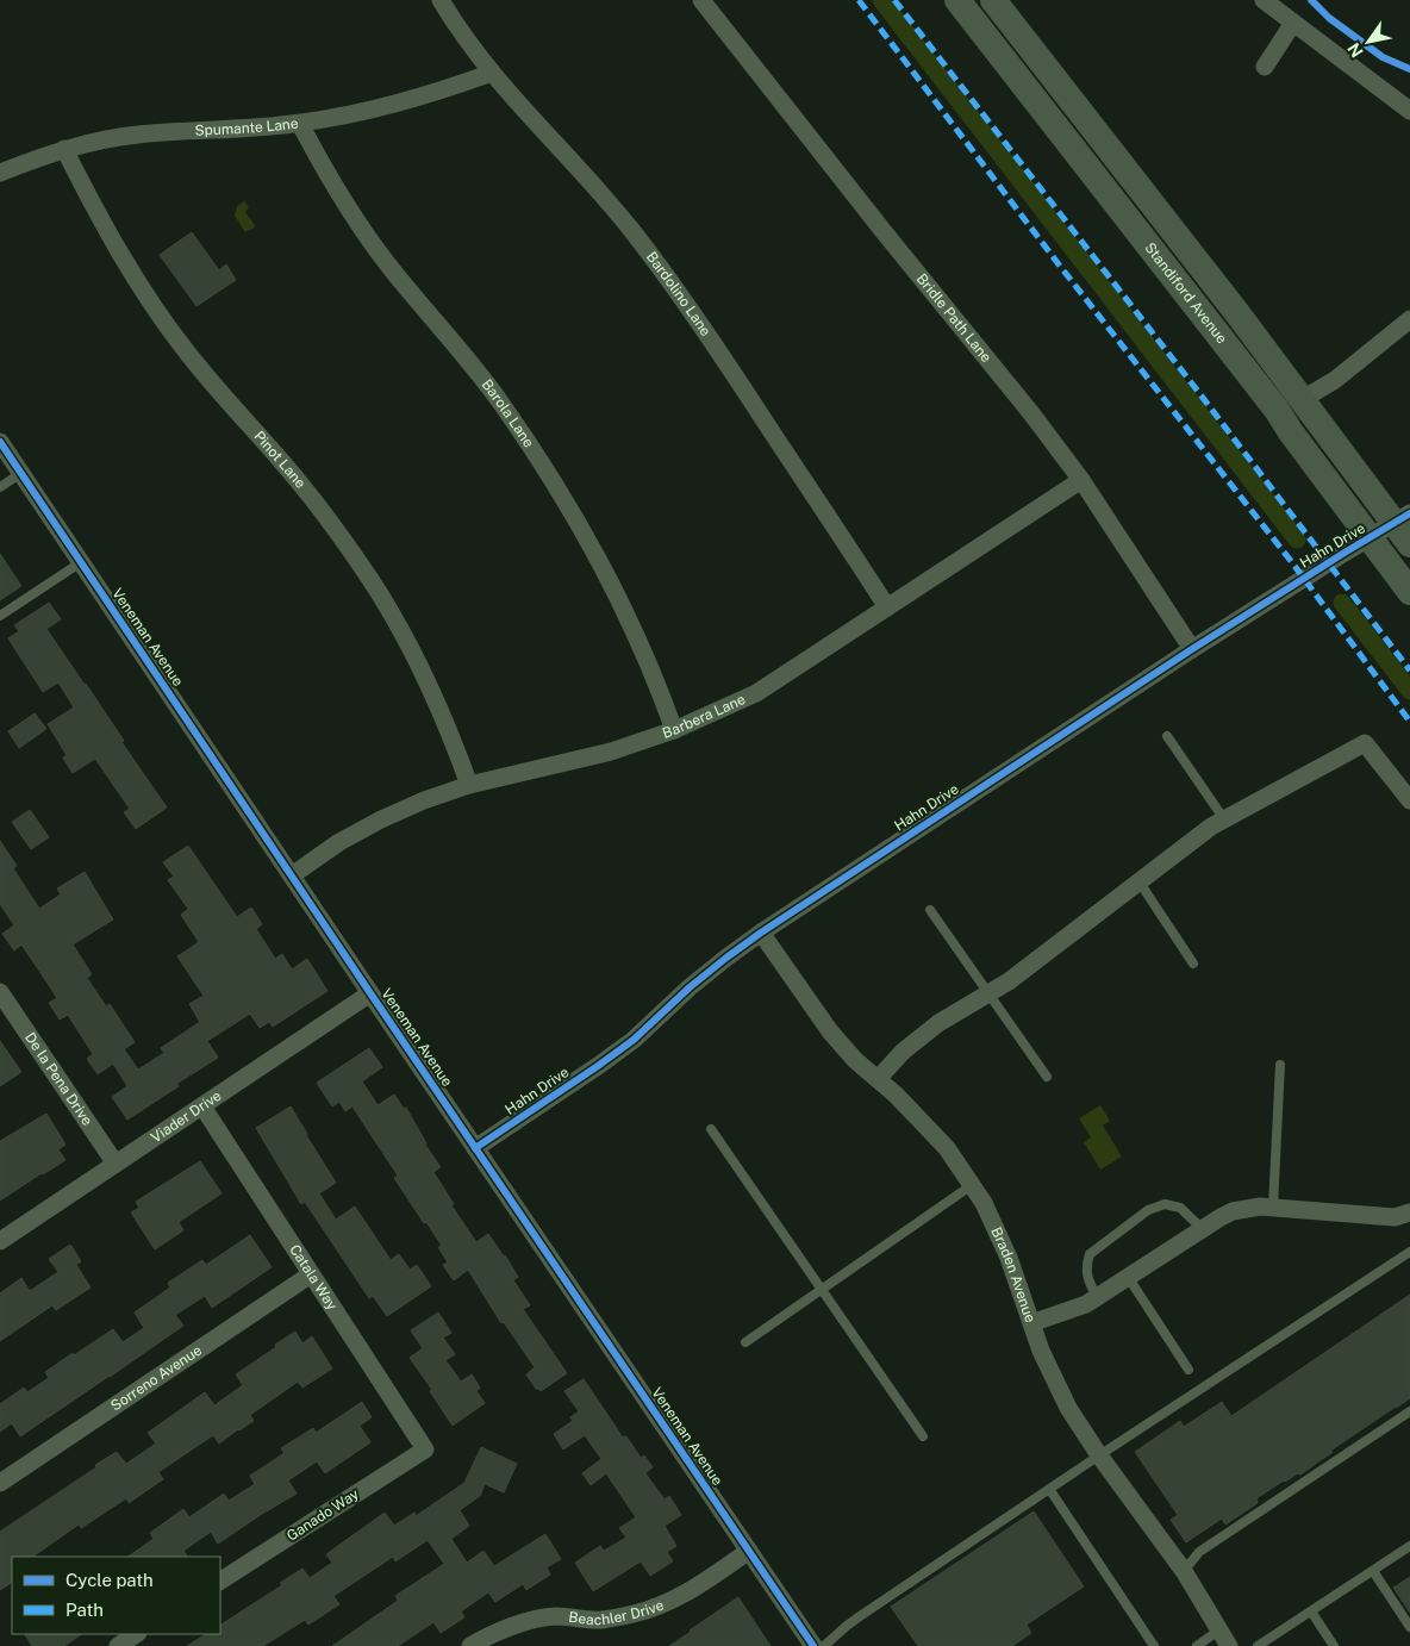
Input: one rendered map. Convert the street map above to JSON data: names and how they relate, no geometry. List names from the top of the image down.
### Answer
{
  "streets": {
    "main road": ["Standiford Avenue"],
    "street": [
      "Spumante Lane",
      "Bardolino Lane",
      "Bridle Path Lane",
      "Barola Lane",
      "Pinot Lane",
      "Hahn Drive",
      "Veneman Avenue",
      "Barbera Lane",
      "De la Pena Drive",
      "Viader Drive",
      "Braden Avenue",
      "Catala Way",
      "Sorreno Avenue",
      "Ganado Way",
      "Beachler Drive"
    ]
  },
  "crossings": [
    ["Spumante Lane", "Bardolino Lane"],
    ["Spumante Lane", "Barola Lane"],
    ["Spumante Lane", "Pinot Lane"],
    ["Bardolino Lane", "Barbera Lane"],
    ["Standiford Avenue", "Hahn Drive"],
    ["Bridle Path Lane", "Hahn Drive"],
    ["Bridle Path Lane", "Barbera Lane"],
    ["Barola Lane", "Barbera Lane"],
    ["Pinot Lane", "Barbera Lane"],
    ["Hahn Drive", "Veneman Avenue"],
    ["Hahn Drive", "Braden Avenue"],
    ["Veneman Avenue", "Barbera Lane"],
    ["Veneman Avenue", "Viader Drive"],
    ["Veneman Avenue", "Beachler Drive"],
    ["De la Pena Drive", "Viader Drive"],
    ["Viader Drive", "Catala Way"],
    ["Catala Way", "Sorreno Avenue"],
    ["Catala Way", "Ganado Way"]
  ],
  "legend": ["Cycle path", "Path"],
  "north": "bottom left"
}
